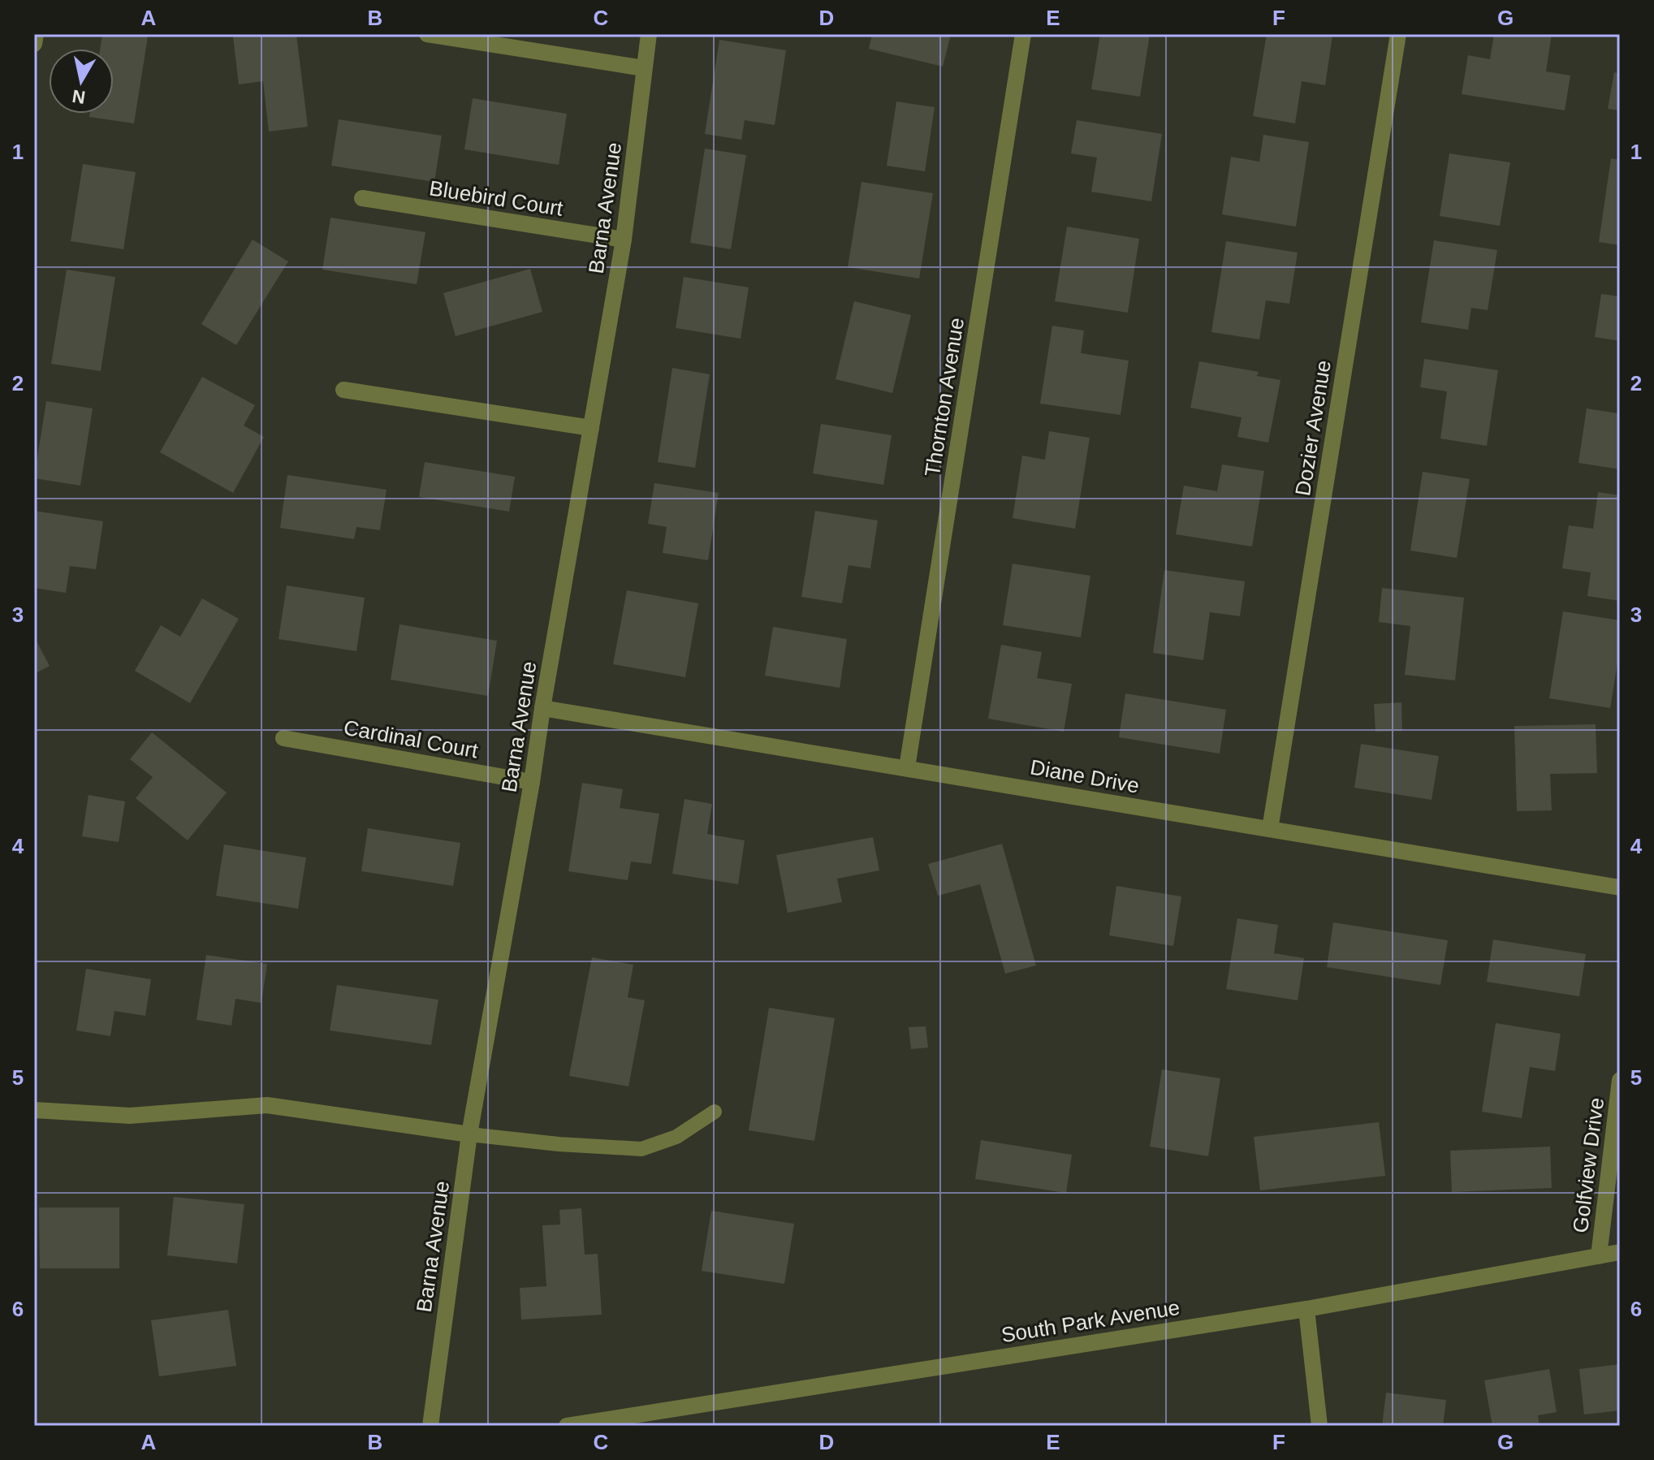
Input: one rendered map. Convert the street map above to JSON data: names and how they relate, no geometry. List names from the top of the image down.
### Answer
{
  "streets": {
    "street": [
      "Bluebird Court",
      "Barna Avenue",
      "Thornton Avenue",
      "Dozier Avenue",
      "Cardinal Court",
      "Diane Drive",
      "Golfview Drive",
      "South Park Avenue"
    ]
  },
  "crossings": [
    ["Bluebird Court", "Barna Avenue"],
    ["Barna Avenue", "Cardinal Court"],
    ["Barna Avenue", "Diane Drive"],
    ["Thornton Avenue", "Diane Drive"],
    ["Dozier Avenue", "Diane Drive"],
    ["Golfview Drive", "South Park Avenue"]
  ],
  "north": "bottom",
  "grid": {
    "columns": [
      "A",
      "B",
      "C",
      "D",
      "E",
      "F",
      "G"
    ],
    "rows": [
      "1",
      "2",
      "3",
      "4",
      "5",
      "6"
    ]
  }
}
